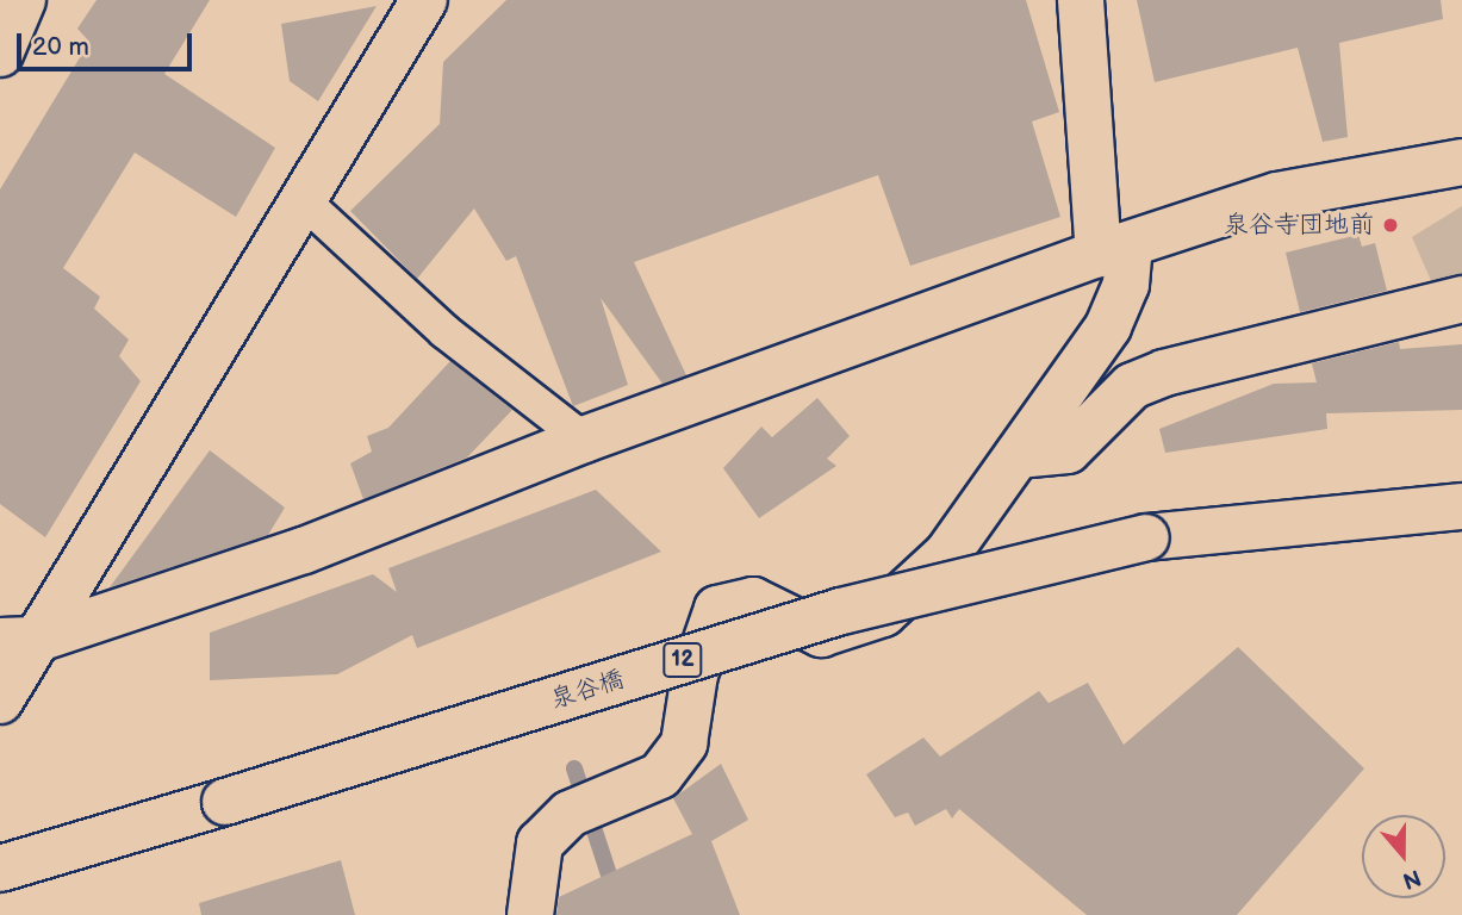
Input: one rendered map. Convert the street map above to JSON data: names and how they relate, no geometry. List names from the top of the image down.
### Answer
{
  "streets": {
    "street": ["12", "泉谷橋"]
  },
  "places": ["泉谷寺団地前"],
  "scale_bar": "20 m",
  "north": "bottom"
}
